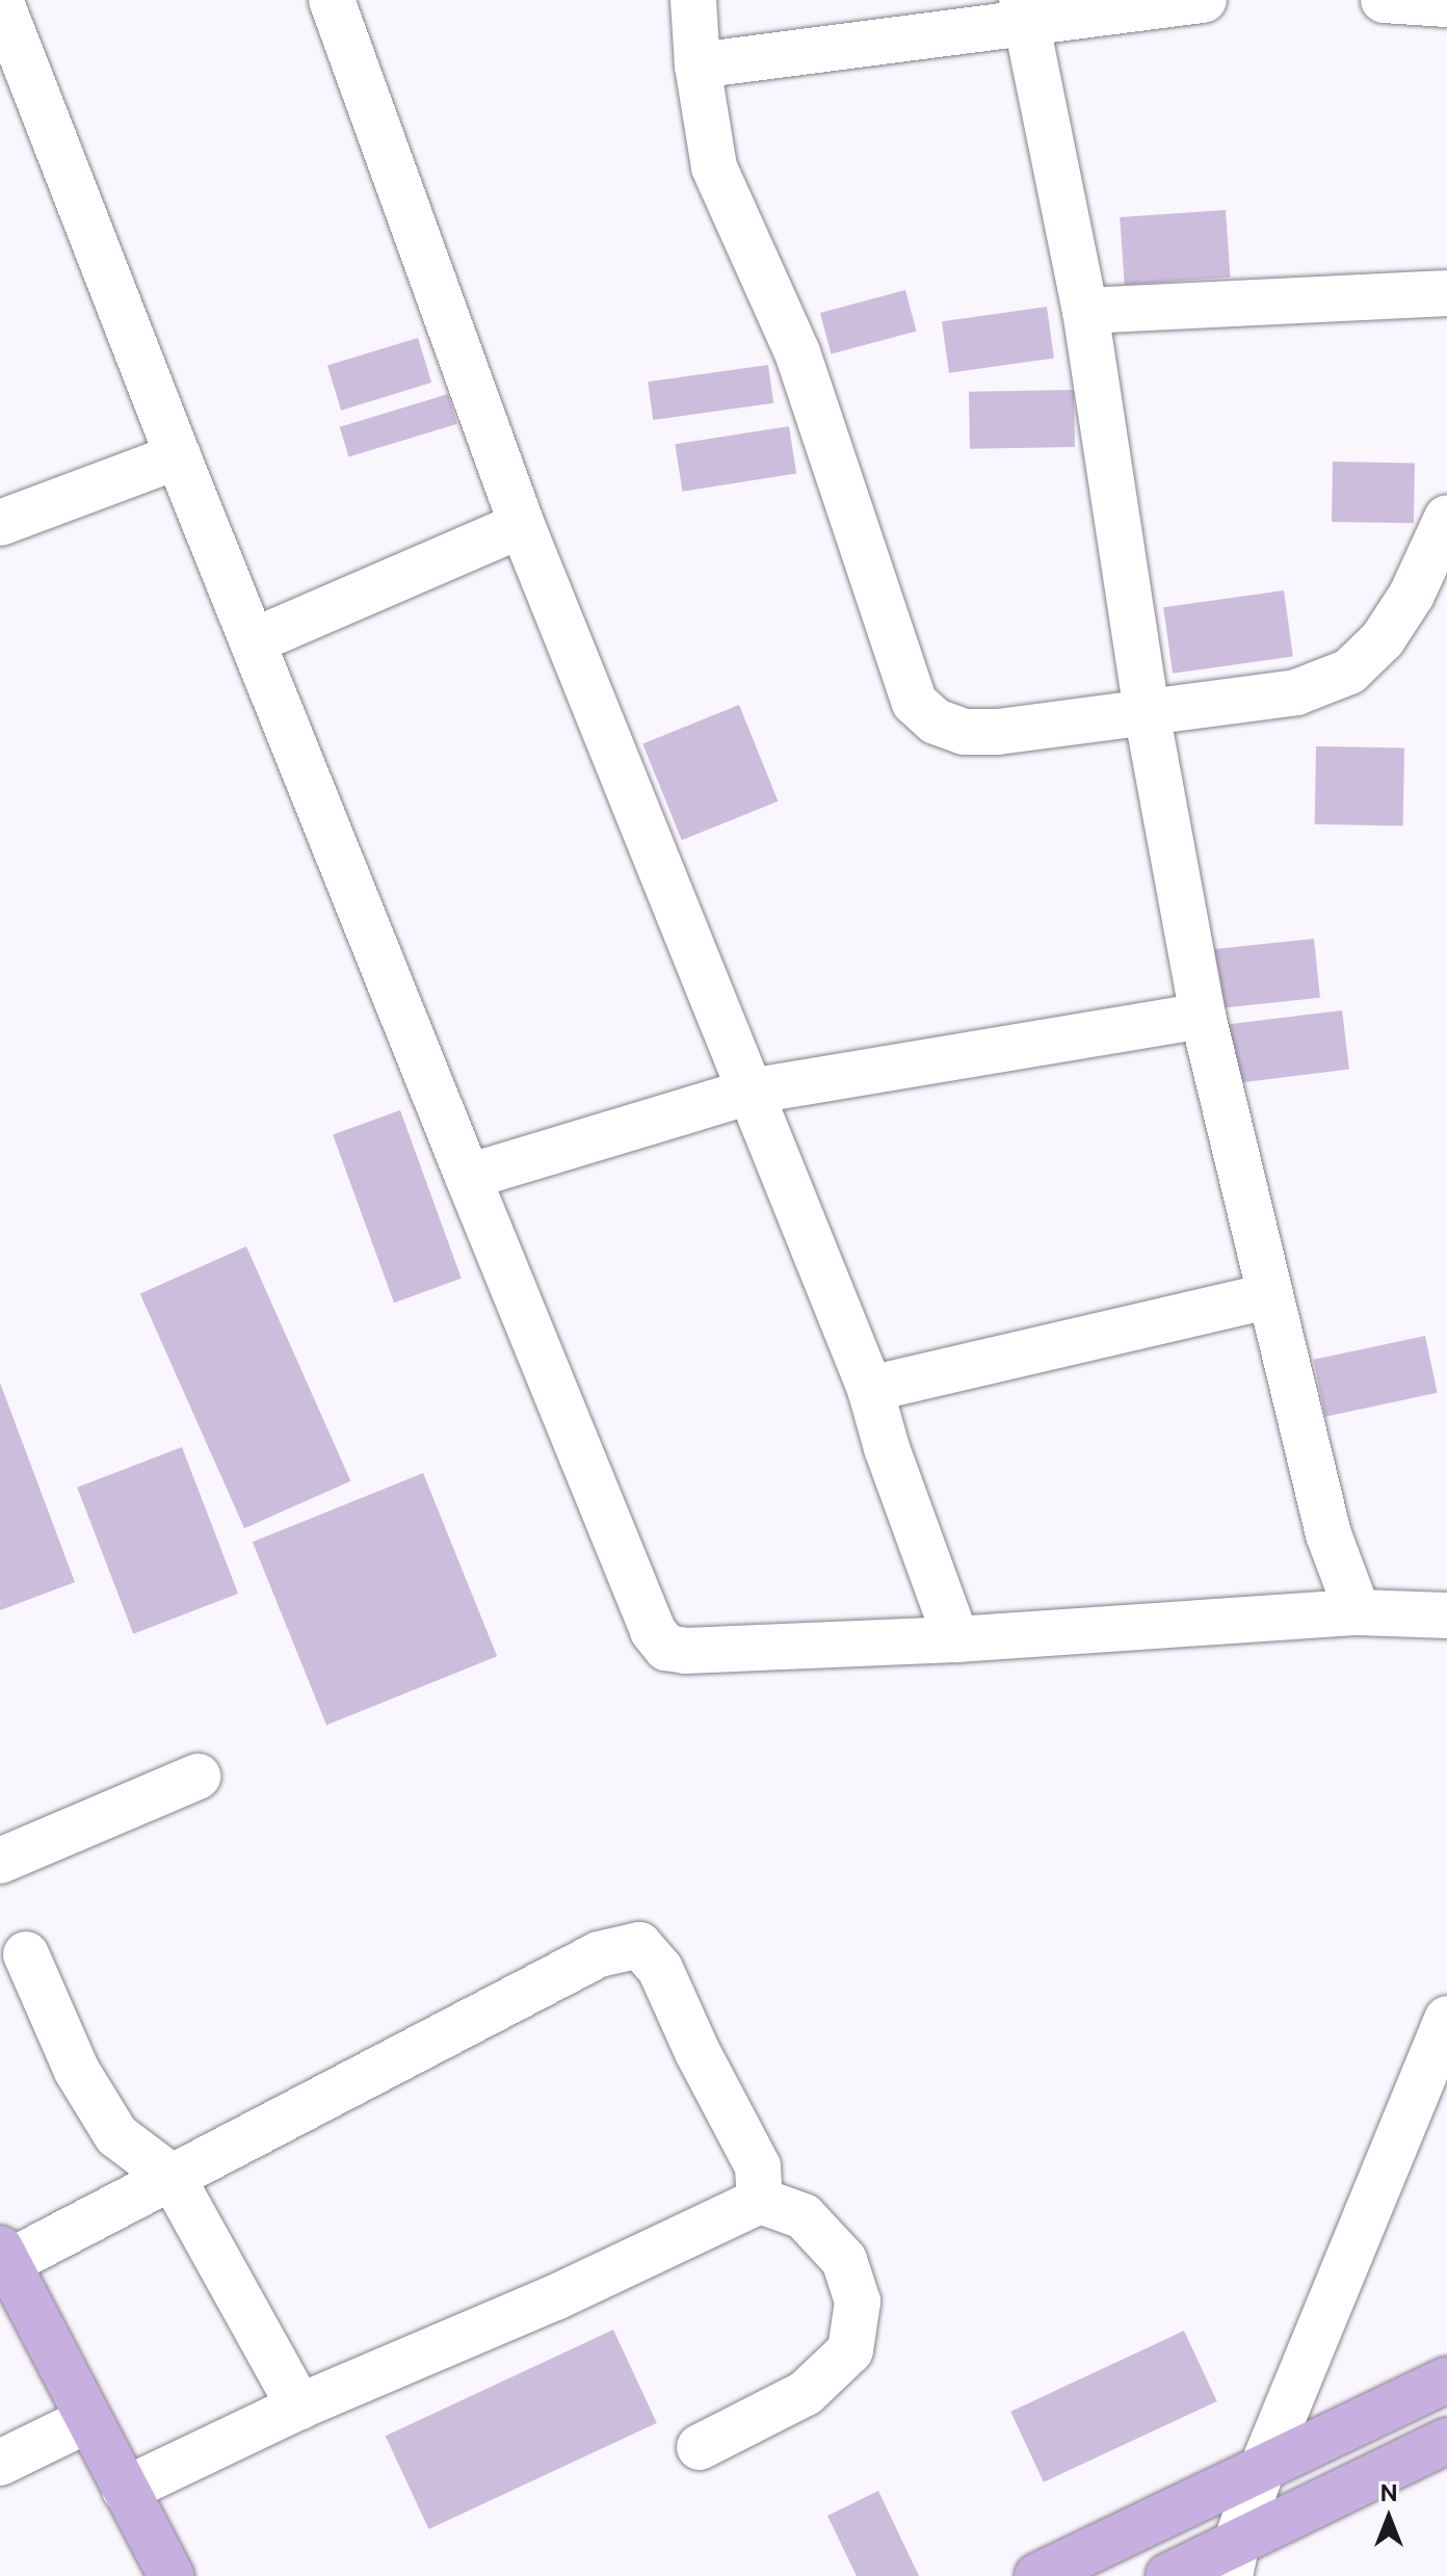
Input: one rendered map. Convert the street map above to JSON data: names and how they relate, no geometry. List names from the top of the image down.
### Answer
{
  "north": "top"
}
